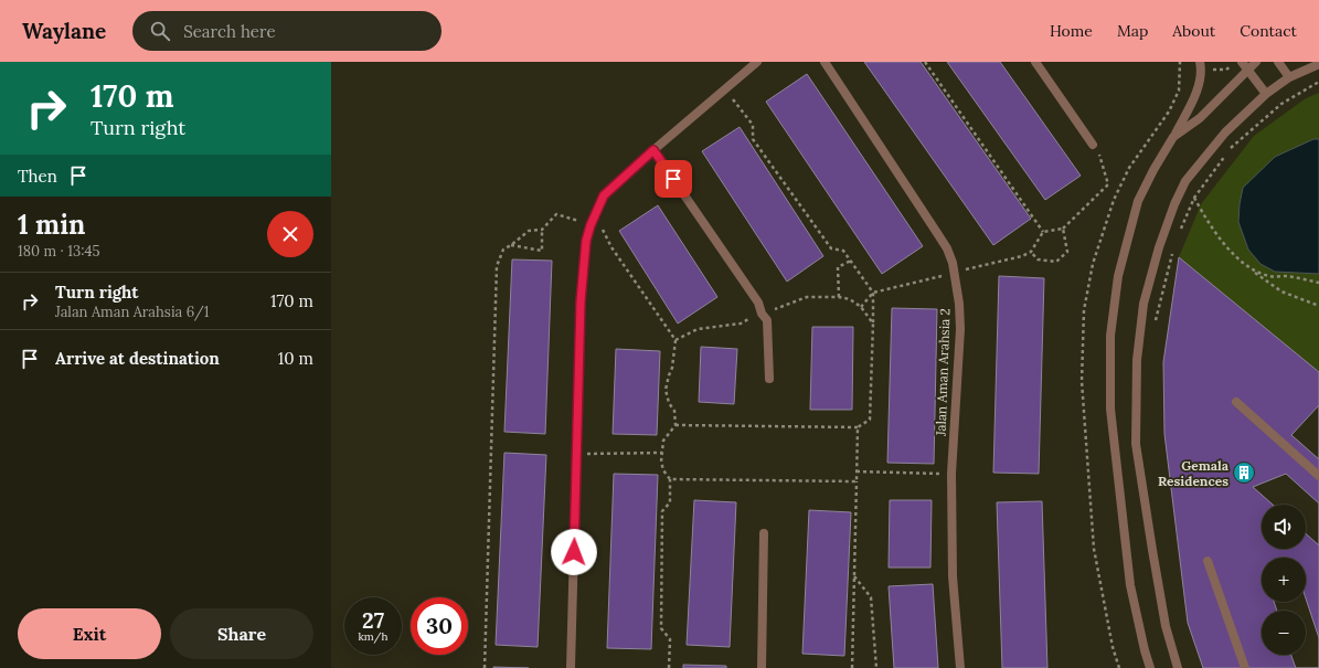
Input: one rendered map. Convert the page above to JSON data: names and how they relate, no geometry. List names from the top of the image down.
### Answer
{
  "streets": {
    "street": ["Jalan Aman Arahsia 2"]
  },
  "places": {
    "building": ["Gemala Residences"]
  },
  "page": {
    "header": "Waylane",
    "search": "Search here",
    "nav": [
      "Home",
      "Map",
      "About",
      "Contact"
    ],
    "turn": ["170 m", "Turn right"],
    "then": "Then",
    "heading": ["1 min", "180 m · 13:45"],
    "list": [
      {
        "name": "Turn right",
        "note": "Jalan Aman Arahsia 6/1",
        "value": "170 m"
      },
      {
        "name": "Arrive at destination",
        "value": "10 m"
      }
    ],
    "map_buttons": ["+", "−"],
    "speed": "27 km/h",
    "limit": "30",
    "buttons": ["Exit", "Share"]
  }
}
